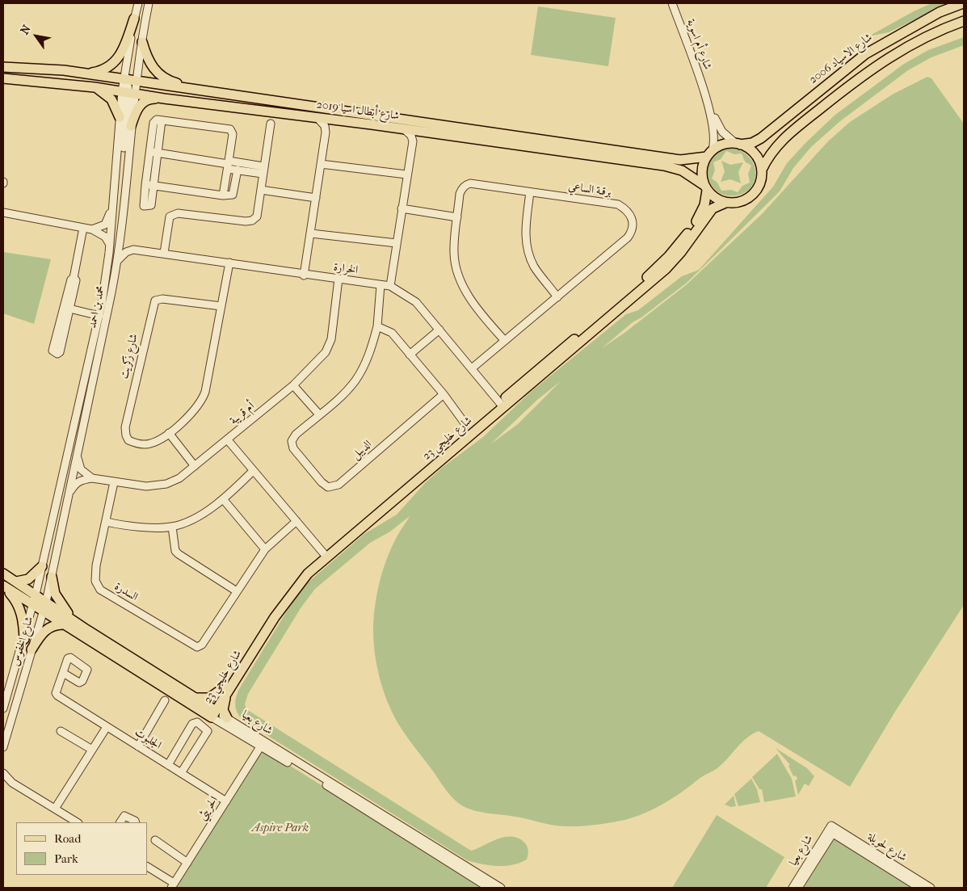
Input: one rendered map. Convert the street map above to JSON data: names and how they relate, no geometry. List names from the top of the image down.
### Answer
{
  "streets": {
    "main road": [
      "شارع الاسياد 2006",
      "شارع أبطال اسيا 2019",
      "شارع خليجي 23",
      "شارع بعيا"
    ],
    "street": [
      "شارع أم اسوية",
      "برقـة الساعي",
      "الخرارة",
      "محمد بن احمد",
      "شارع زكريت",
      "أم قريبة",
      "الديبل",
      "السدرة",
      "شارع الخفوس",
      "الجلبوت",
      "الحريثي",
      "شارع لحويلة"
    ]
  },
  "crossings": [
    ["شارع أم اسوية", "شارع الاسياد 2006"],
    ["شارع أم اسوية", "شارع أبطال اسيا 2019"],
    ["شارع أم اسوية", "شارع خليجي 23"],
    ["شارع الاسياد 2006", "شارع أبطال اسيا 2019"],
    ["شارع الاسياد 2006", "شارع خليجي 23"],
    ["شارع أبطال اسيا 2019", "محمد بن احمد"],
    ["شارع أبطال اسيا 2019", "شارع خليجي 23"],
    ["برقـة الساعي", "الخرارة"],
    ["الخرارة", "شارع زكريت"],
    ["الخرارة", "أم قريبة"],
    ["الخرارة", "شارع خليجي 23"],
    ["الخرارة", "الديبل"],
    ["محمد بن احمد", "شارع الخفوس"],
    ["محمد بن احمد", "شارع بعيا"],
    ["أم قريبة", "السدرة"],
    ["شارع خليجي 23", "شارع بعيا"],
    ["شارع الخفوس", "شارع بعيا"],
    ["شارع بعيا", "الحريثي"],
    ["شارع بعيا", "شارع لحويلة"],
    ["الجلبوت", "الحريثي"]
  ],
  "parks": ["Aspire Park"],
  "legend": ["Road", "Park"],
  "north": "top left"
}
